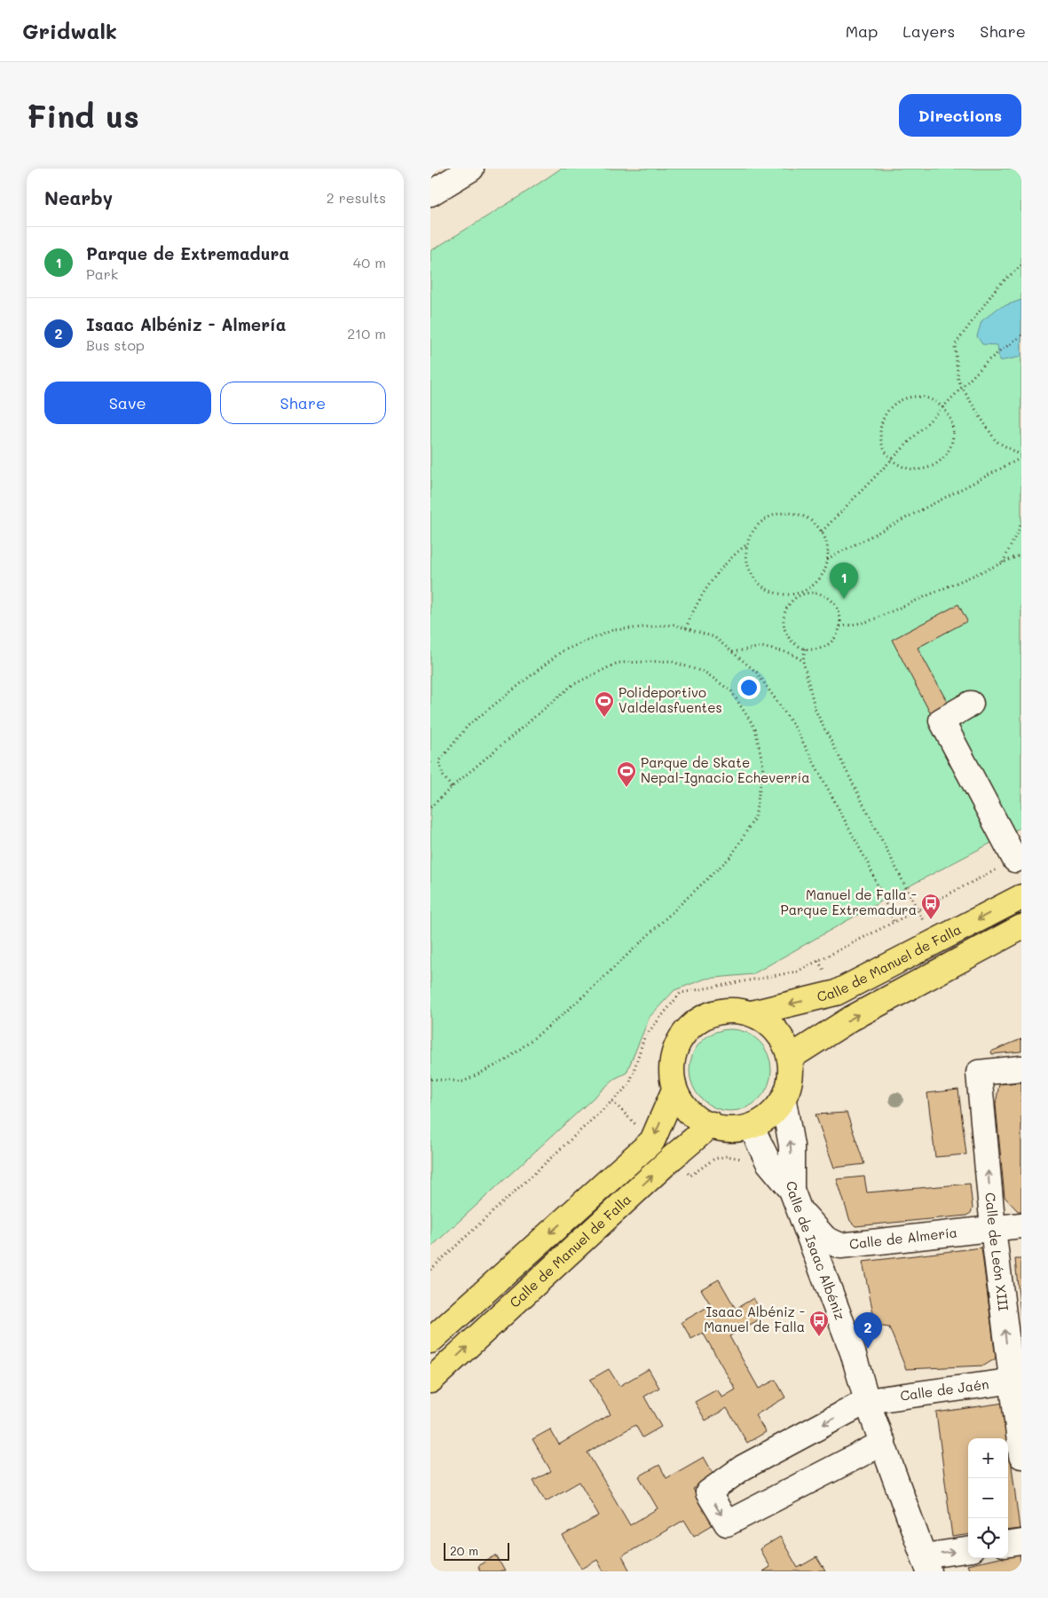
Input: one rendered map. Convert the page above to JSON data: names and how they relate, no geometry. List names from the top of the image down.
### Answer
{
  "streets": {
    "main road": ["Calle de Manuel de Falla"],
    "street": [
      "Calle de Almería",
      "Calle de Isaac Albéniz",
      "Calle de León XIII",
      "Calle de Jaén"
    ]
  },
  "crossings": [
    ["Calle de Manuel de Falla", "Calle de Almería"],
    ["Calle de Manuel de Falla", "Calle de Isaac Albéniz"],
    ["Calle de Almería", "Calle de Isaac Albéniz"],
    ["Calle de Almería", "Calle de León XIII"],
    ["Calle de Isaac Albéniz", "Calle de Jaén"],
    ["Calle de León XIII", "Calle de Jaén"]
  ],
  "one_way": ["Calle de León XIII"],
  "places": {
    "sports": ["Polideportivo Valdelasfuentes", "Parque de Skate Nepal-Ignacio Echeverría"],
    "bus stop": ["Manuel de Falla - Parque Extremadura", "Isaac Albéniz - Manuel de Falla"]
  },
  "scale_bar": "20 m",
  "page": {
    "header": "Gridwalk",
    "nav": ["Map", "Layers", "Share"],
    "buttons": [
      "Directions",
      ["Save", "Share"]
    ],
    "title": "Find us",
    "heading": ["Nearby", "2 results"],
    "list": [
      {
        "mark": "1",
        "name": "Parque de Extremadura",
        "note": "Park",
        "value": "40 m"
      },
      {
        "mark": "2",
        "name": "Isaac Albéniz - Almería",
        "note": "Bus stop",
        "value": "210 m"
      }
    ],
    "pins": ["1", "2"],
    "map_buttons": ["+", "−"],
    "scale": "20 m"
  }
}
